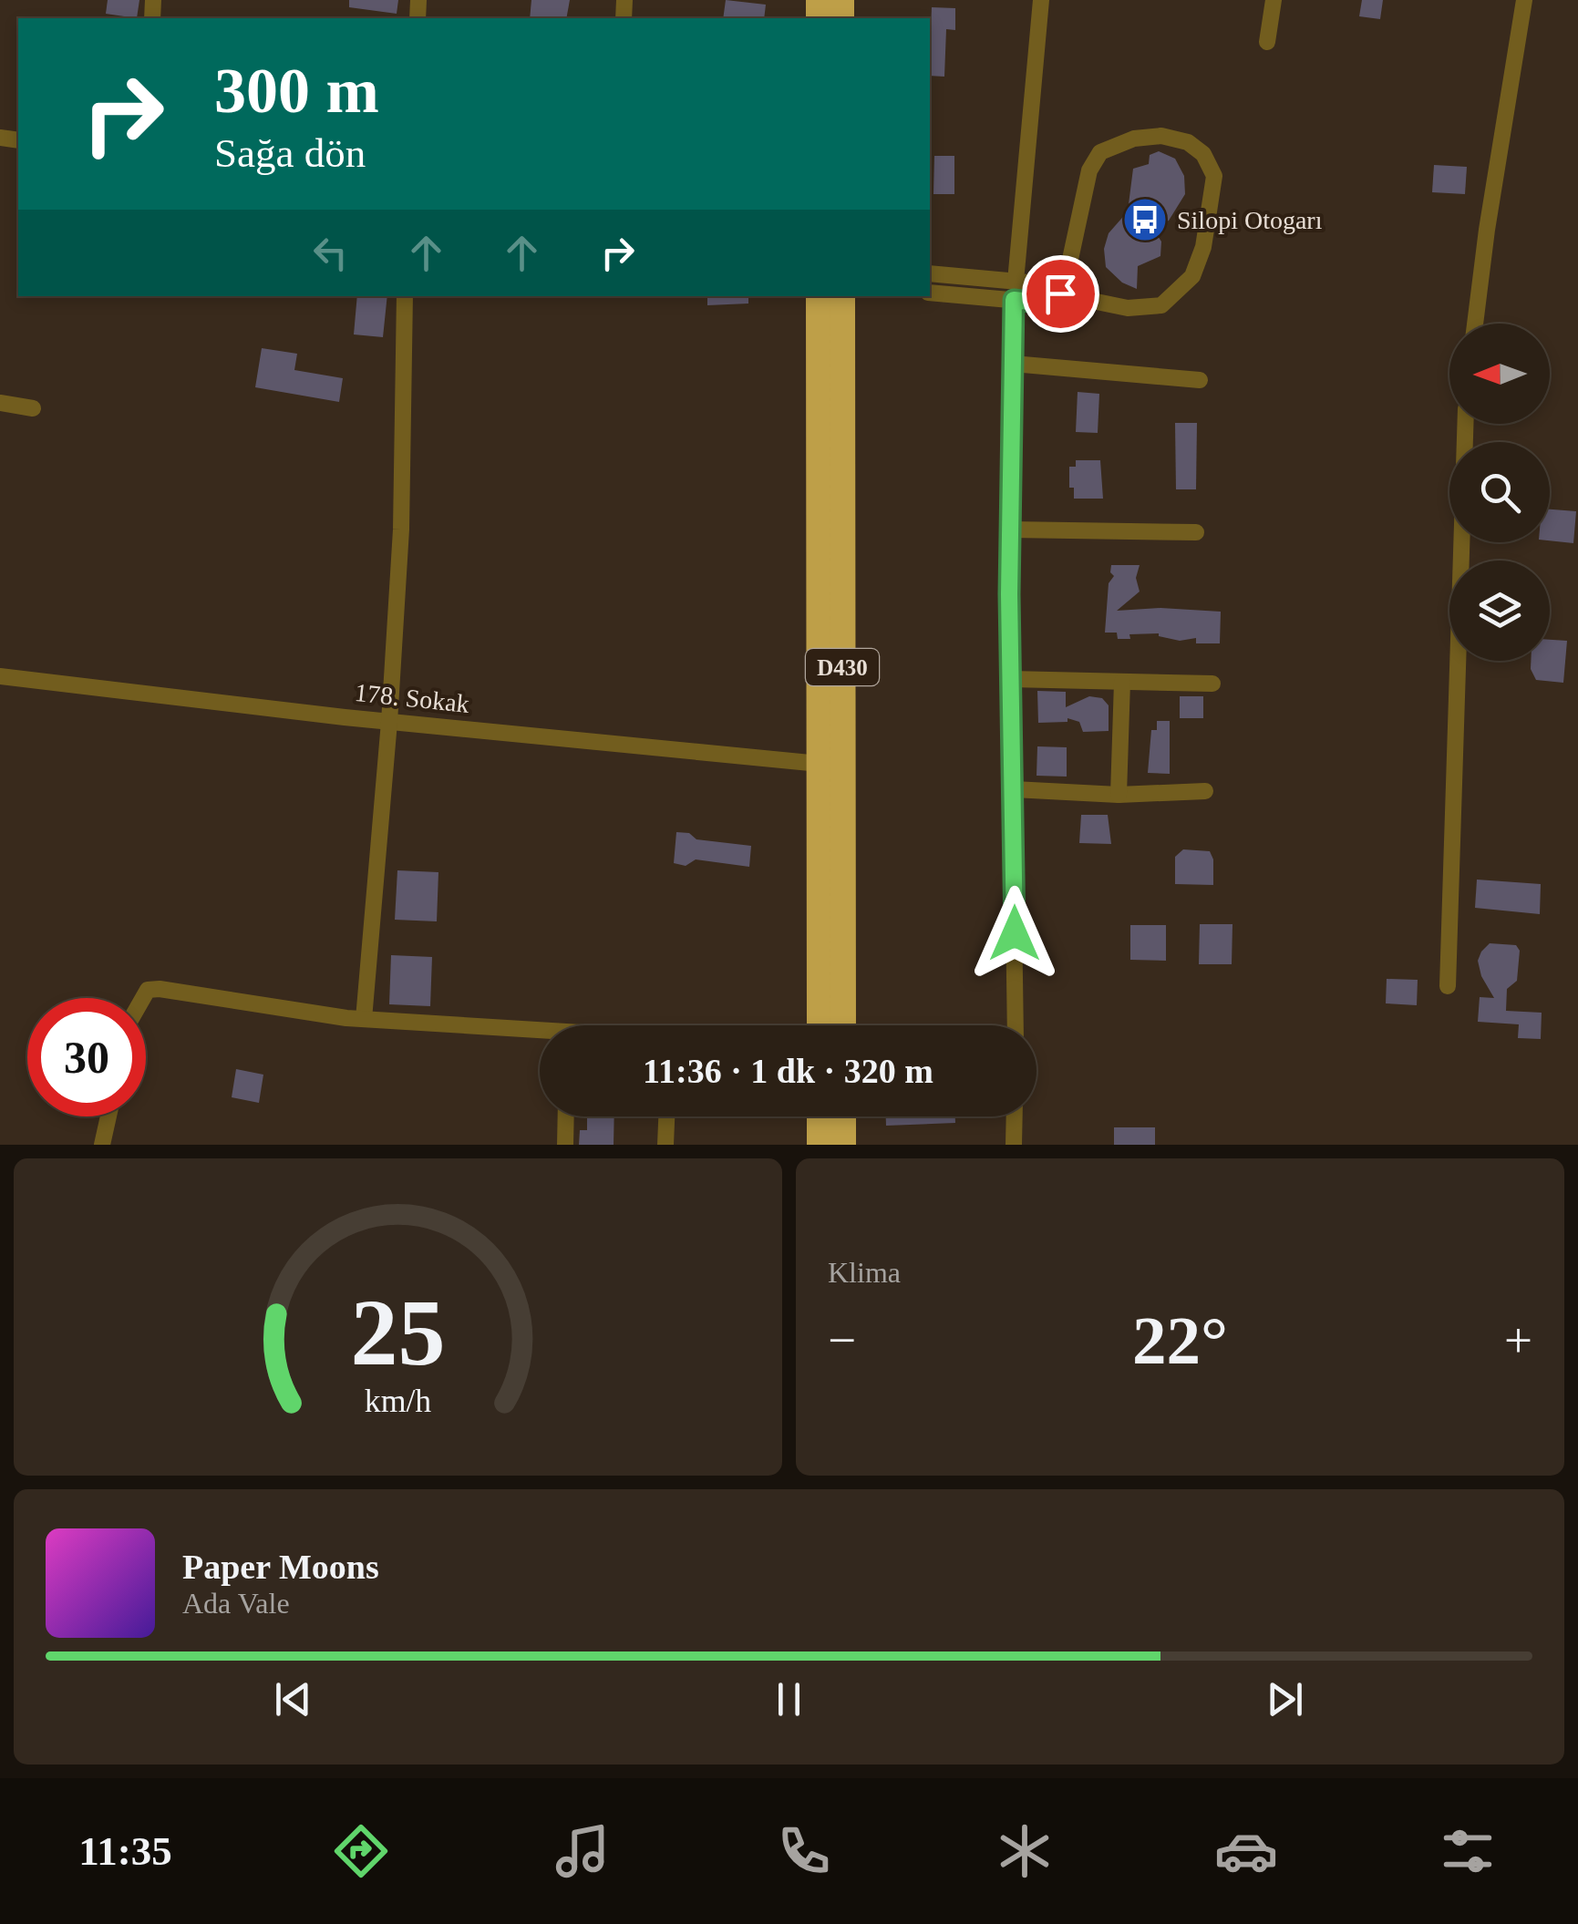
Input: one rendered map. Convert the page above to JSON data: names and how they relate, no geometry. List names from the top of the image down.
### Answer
{
  "streets": {
    "highway": ["D430"],
    "street": ["178. Sokak"]
  },
  "crossings": [
    ["D430", "178. Sokak"]
  ],
  "places": {
    "bus stop": ["Silopi Otogarı"]
  },
  "north": "left",
  "page": {
    "turn": ["300 m", "Sağa dön"],
    "limit": "30",
    "trip": "11:36 · 1 dk · 320 m",
    "tile": "Klima",
    "heat": ["−", "22°", "+"],
    "song": ["Paper Moons", "Ada Vale"],
    "tabs": "11:35",
    "gauge": ["25", "km/h"]
  }
}
